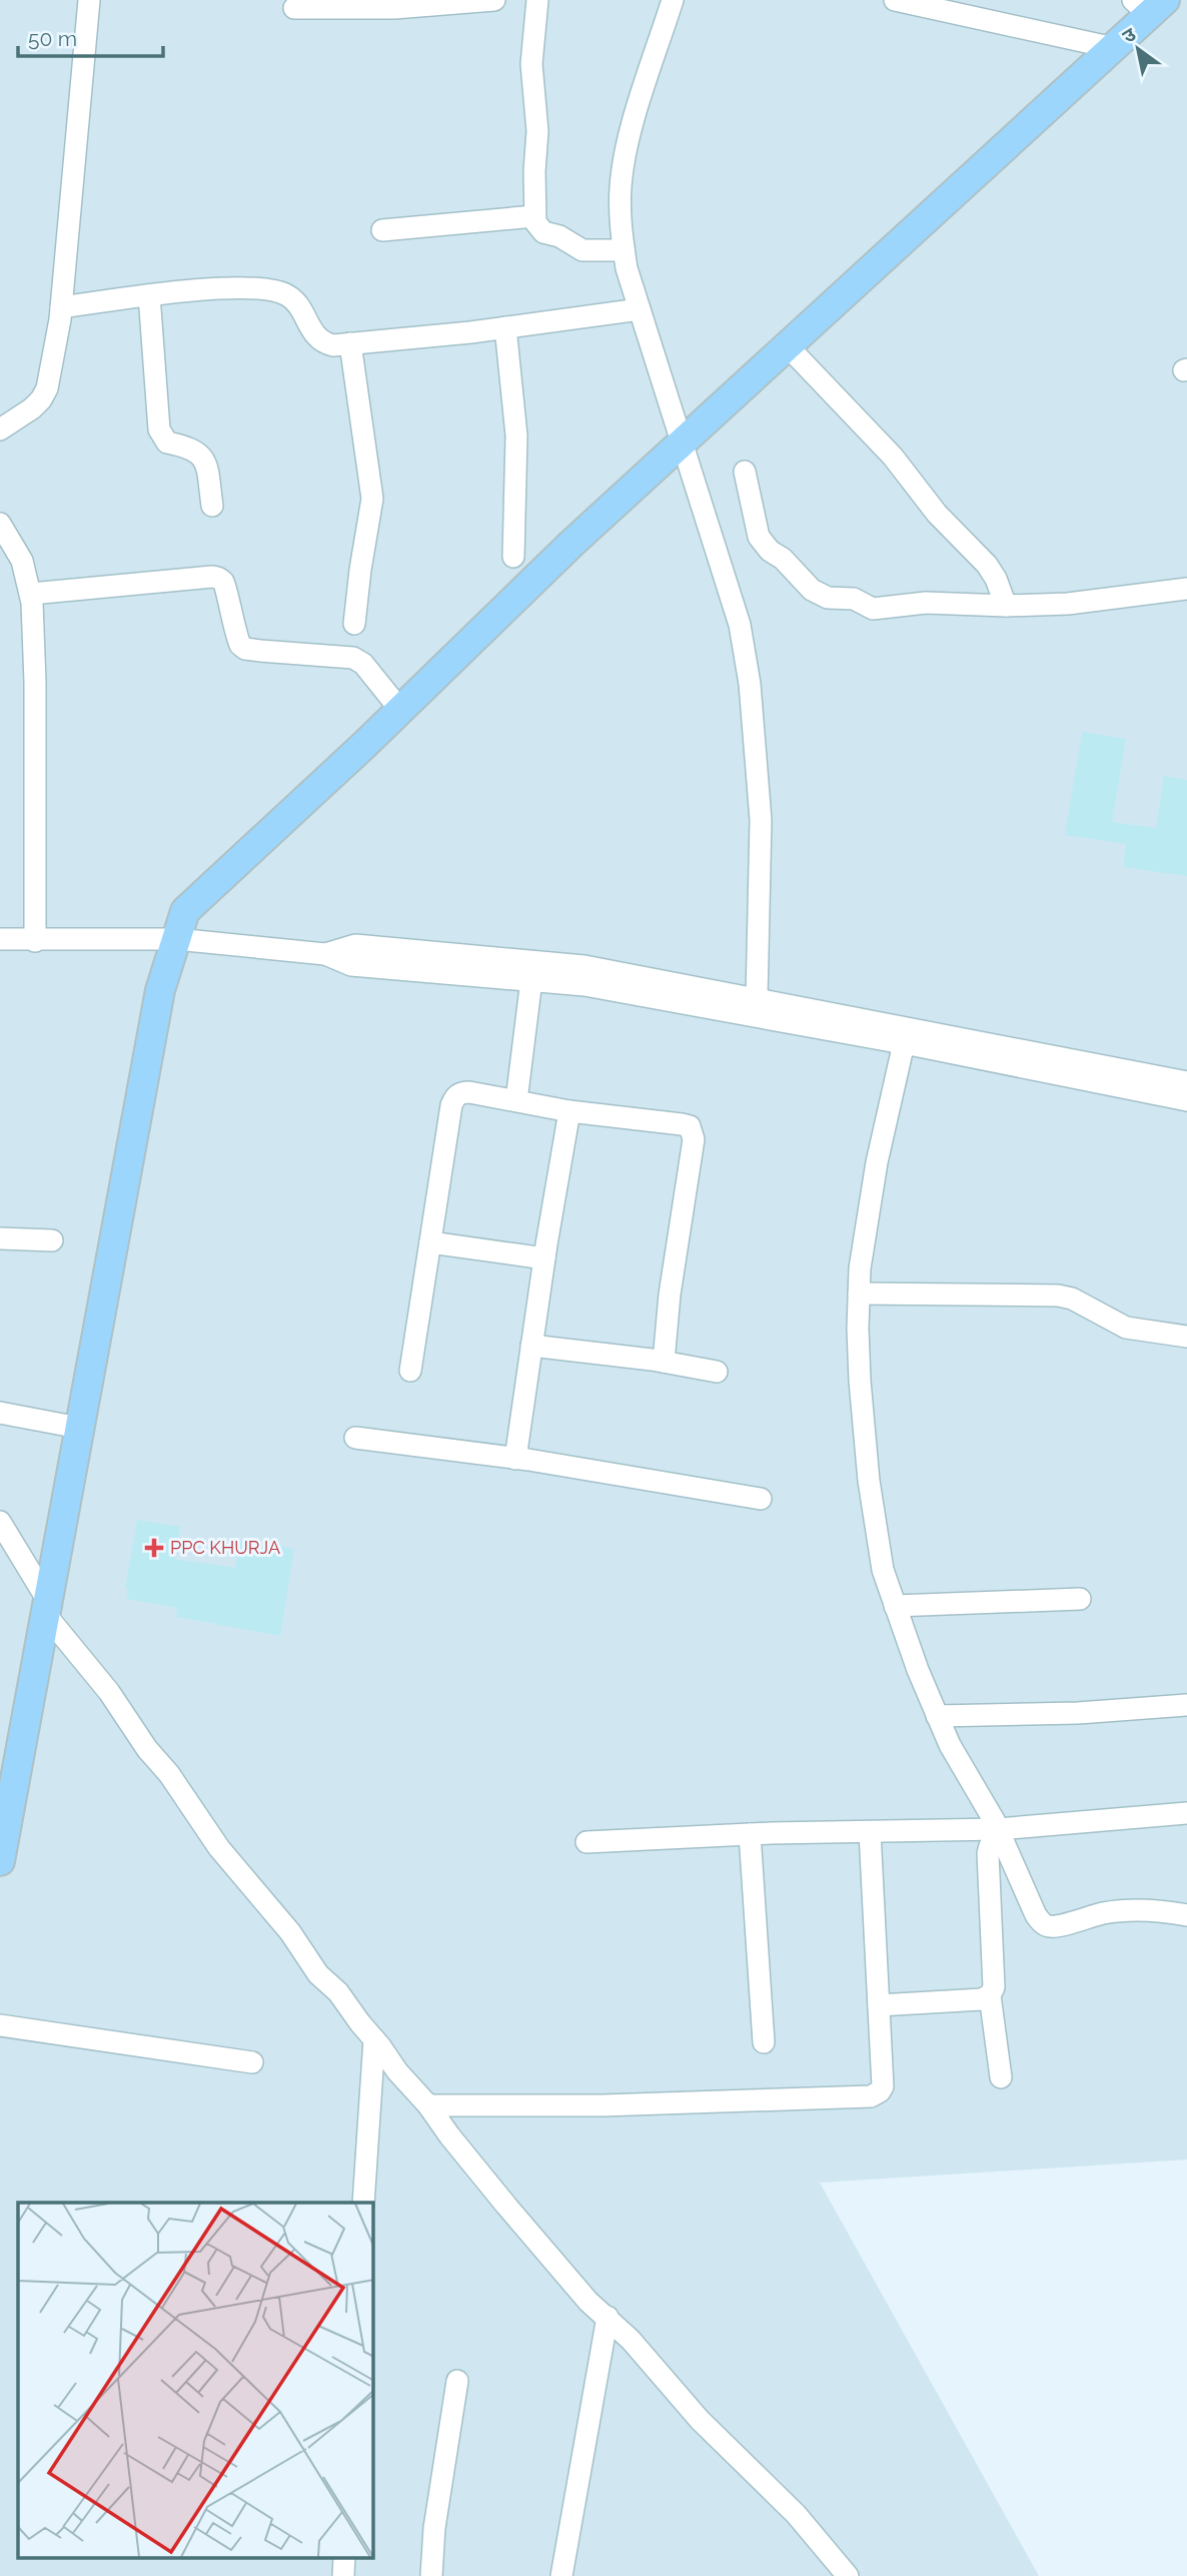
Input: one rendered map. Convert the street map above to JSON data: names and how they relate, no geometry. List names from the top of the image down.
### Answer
{
  "places": {
    "health": ["PPC KHURJA"]
  },
  "scale_bar": "50 m",
  "north": "top left"
}
